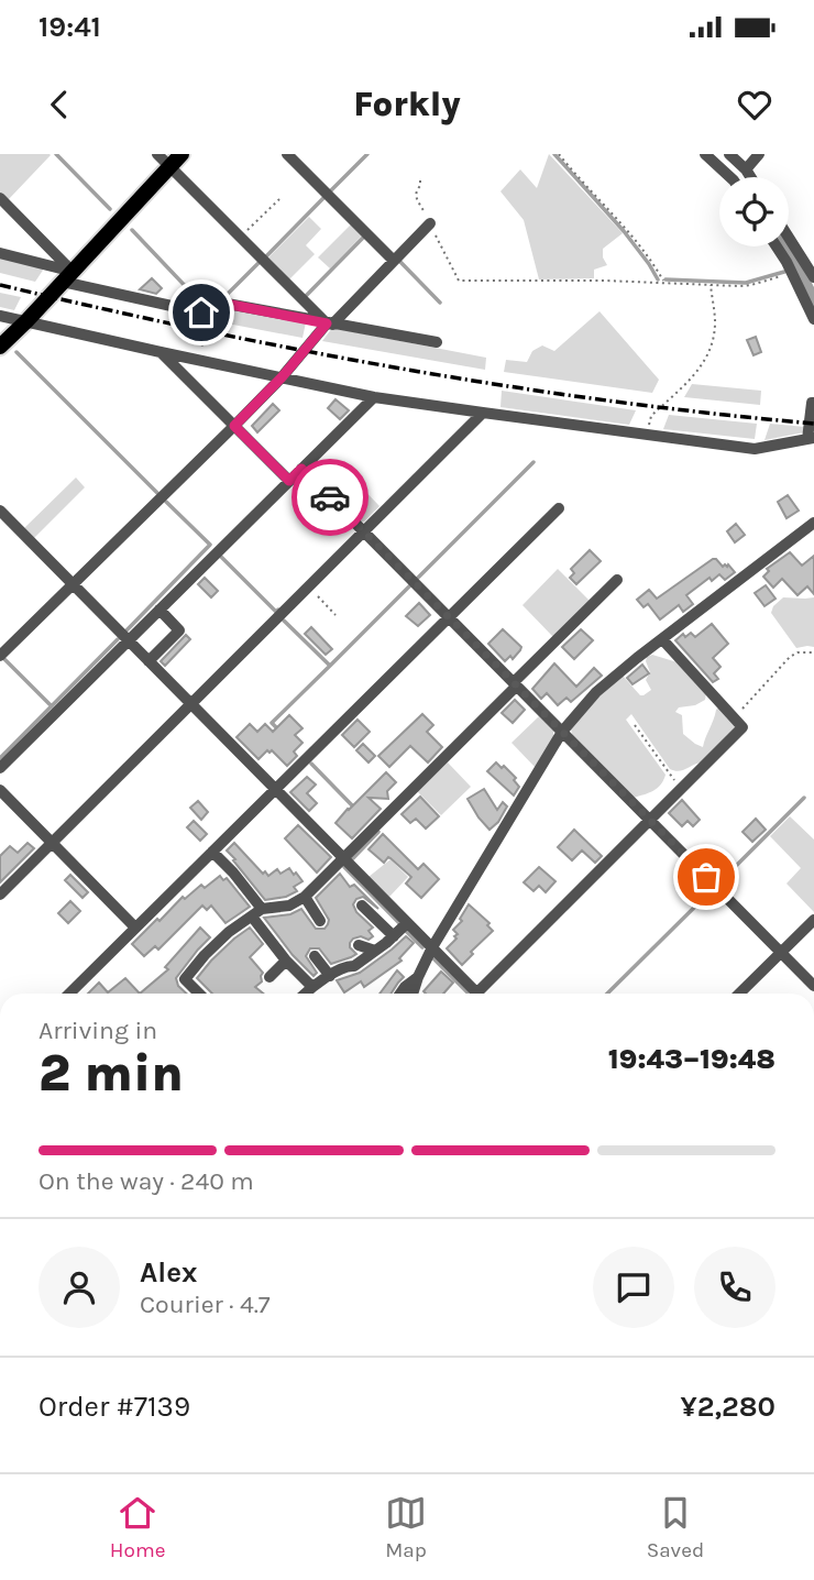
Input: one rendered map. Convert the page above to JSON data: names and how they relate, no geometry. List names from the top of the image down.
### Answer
{
  "page": {
    "status": "19:41",
    "header": "Forkly",
    "heading": ["2 min", "Arriving in", "19:43–19:48"],
    "panel": [
      "Alex",
      "Courier · 4.7",
      "Order #7139",
      "¥2,280"
    ],
    "bar": "On the way · 240 m",
    "tabs": ["Home", "Map", "Saved"]
  }
}
